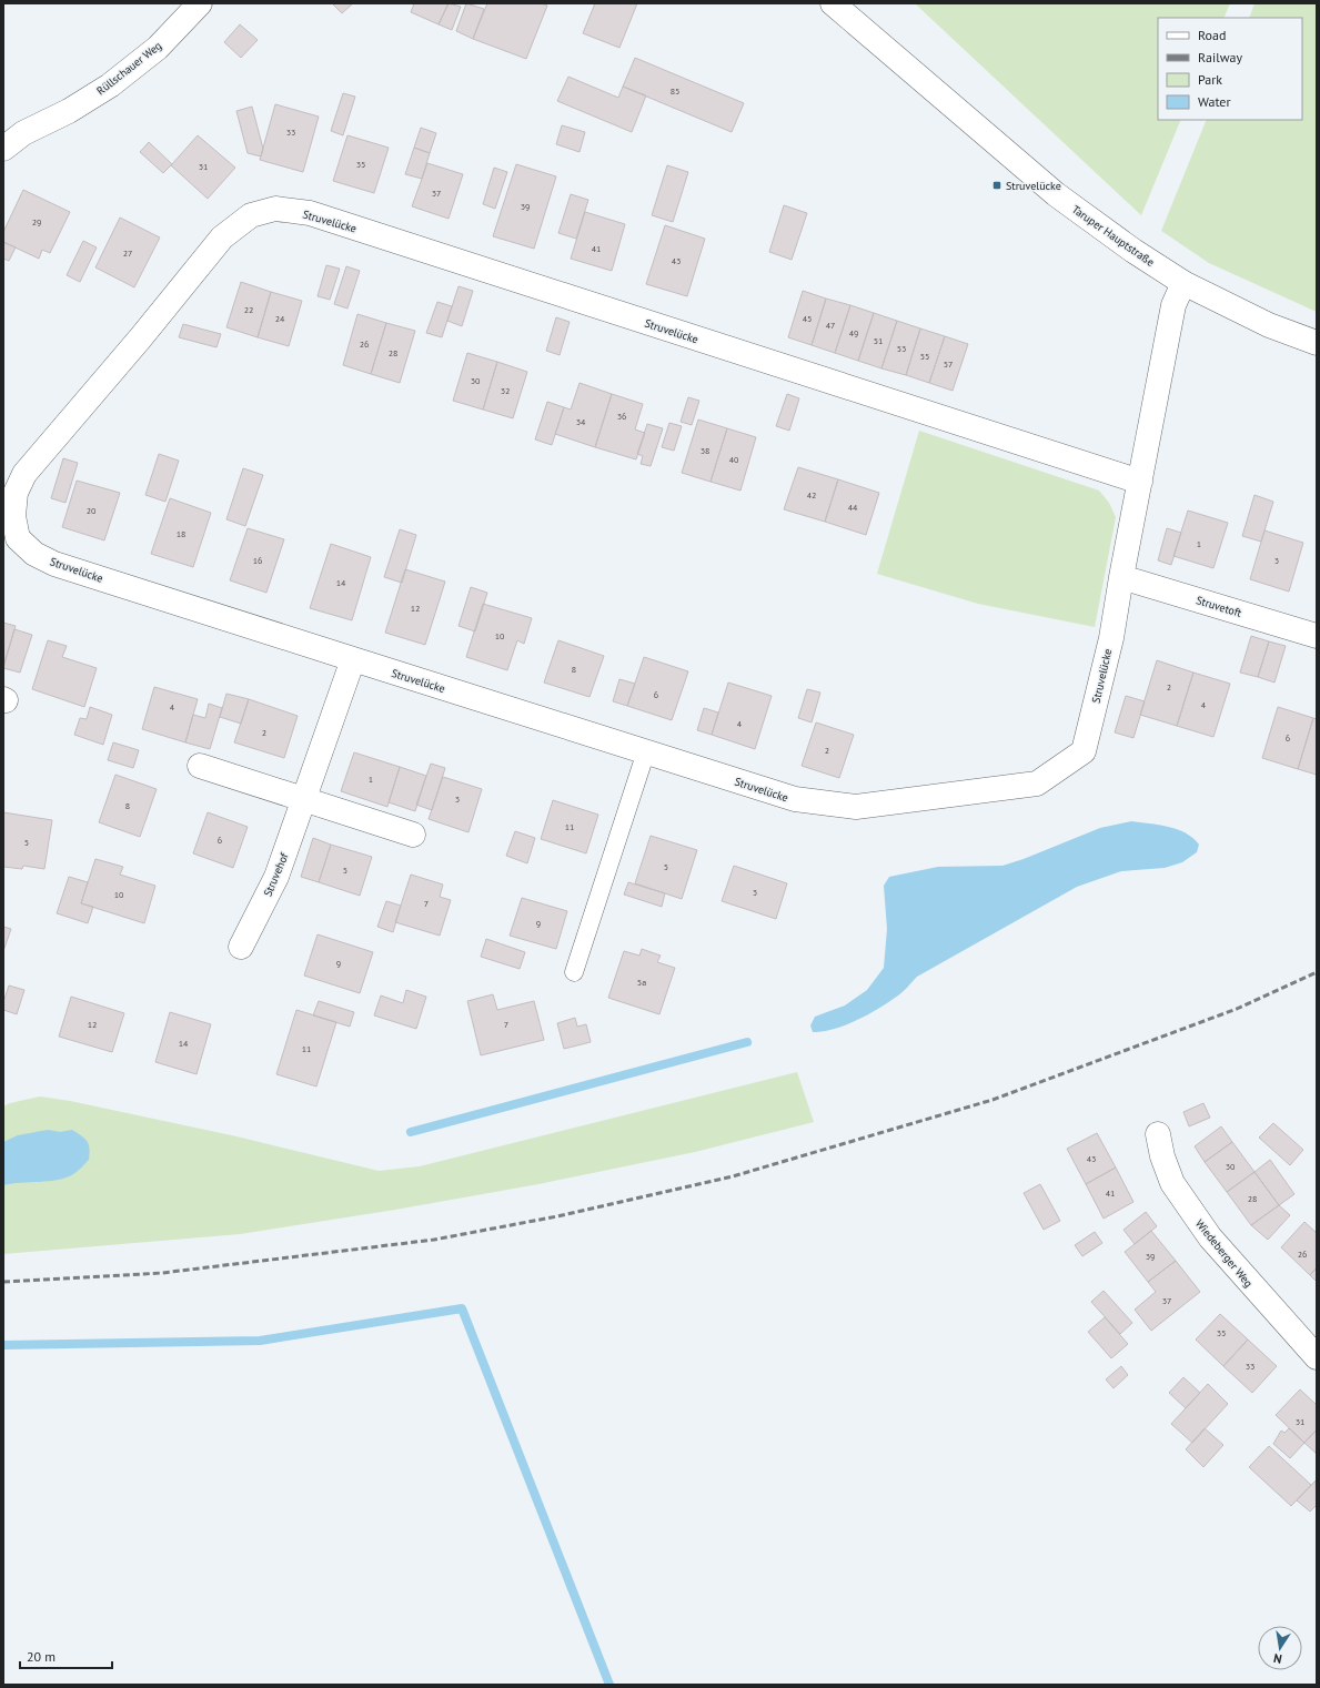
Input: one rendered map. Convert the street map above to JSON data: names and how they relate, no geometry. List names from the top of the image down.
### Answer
{
  "streets": {
    "street": [
      "Rüllschauer Weg",
      "Struvelücke",
      "Taruper Hauptstraße",
      "Struvetoft",
      "Struvehof",
      "Wiedeberger Weg"
    ]
  },
  "crossings": [
    ["Struvelücke", "Taruper Hauptstraße"],
    ["Struvelücke", "Struvetoft"],
    ["Struvelücke", "Struvehof"]
  ],
  "places": {
    "transit": ["Struvelücke"]
  },
  "house_numbers": [
    "85",
    "33",
    "35",
    "31",
    "37",
    "39",
    "29",
    "41",
    "27",
    "43",
    "22",
    "24",
    "45",
    "47",
    "49",
    "51",
    "26",
    "53",
    "28",
    "55",
    "57",
    "30",
    "32",
    "36",
    "34",
    "38",
    "40",
    "42",
    "44",
    "20",
    "18",
    "1",
    "16",
    "3",
    "14",
    "12",
    "10",
    "8",
    "2",
    "6",
    "4",
    "4",
    "4",
    "2",
    "6",
    "2",
    "1",
    "3",
    "8",
    "11",
    "6",
    "5",
    "5",
    "5",
    "3",
    "10",
    "7",
    "9",
    "9",
    "5a",
    "12",
    "7",
    "14",
    "11",
    "43",
    "30",
    "41",
    "28",
    "26",
    "39",
    "37",
    "35",
    "33",
    "31"
  ],
  "legend": [
    "Road",
    "Railway",
    "Park",
    "Water"
  ],
  "scale_bar": "20 m",
  "north": "bottom"
}
